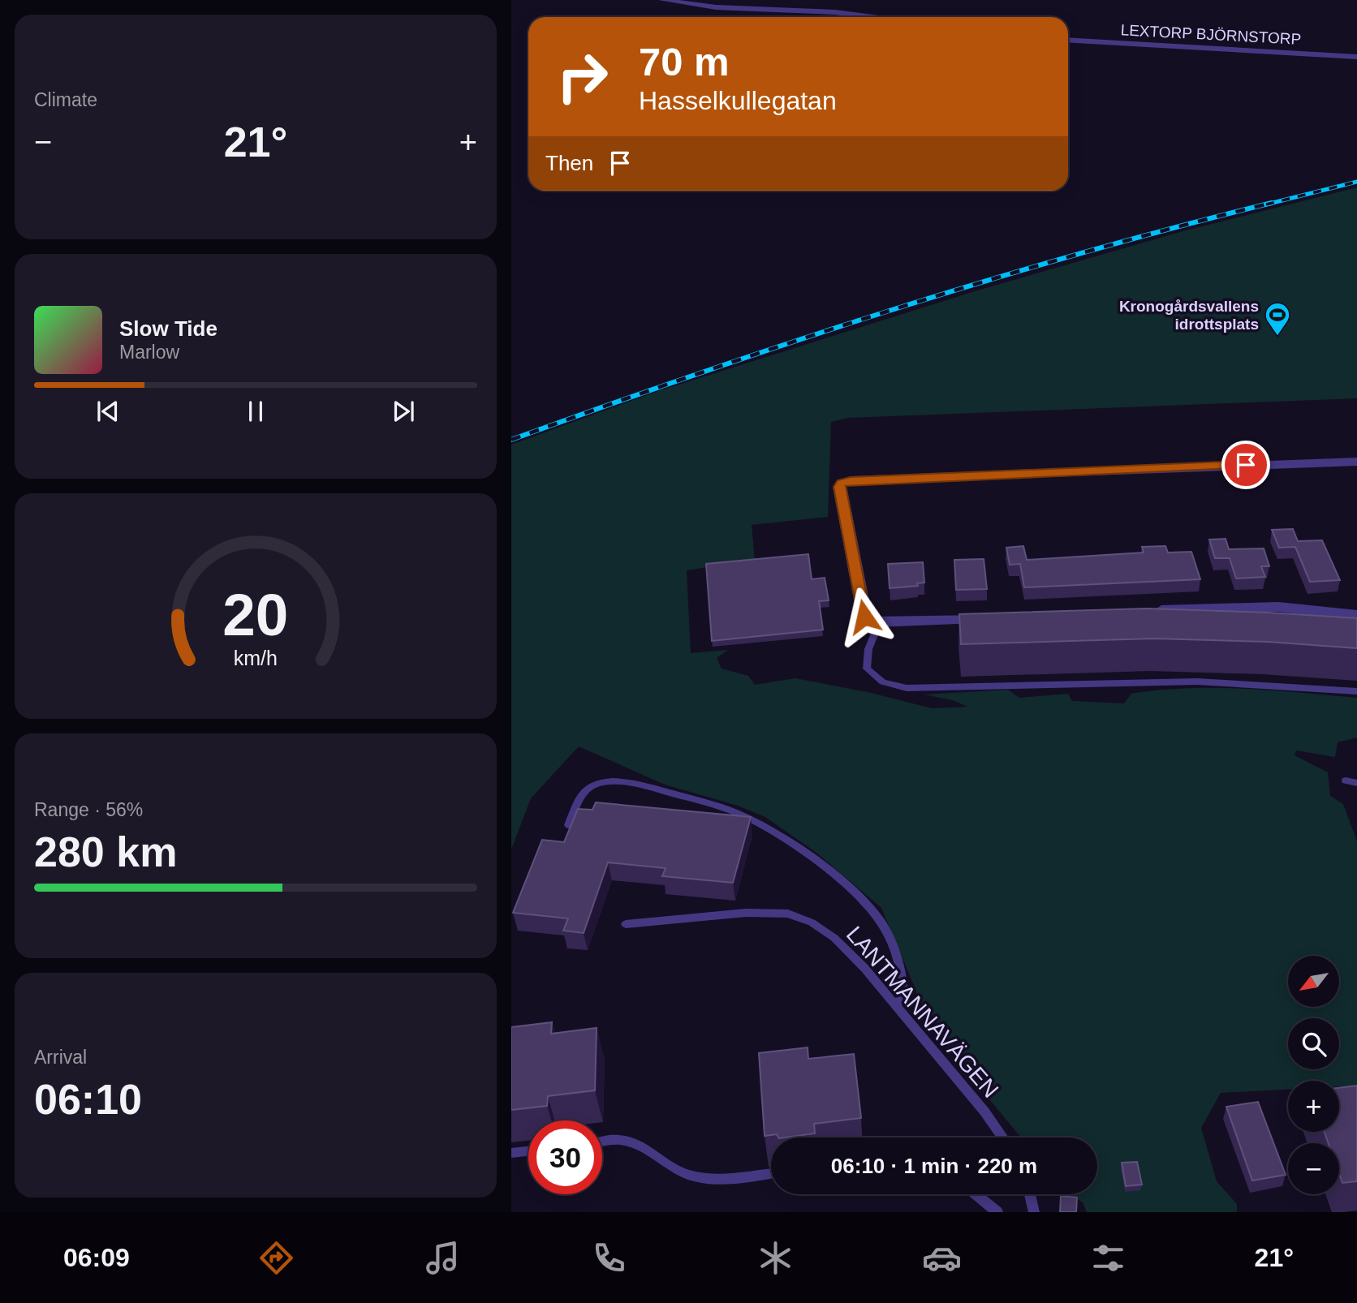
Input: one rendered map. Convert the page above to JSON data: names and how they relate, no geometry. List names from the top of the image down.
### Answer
{
  "streets": {
    "street": ["LEXTORP BJÖRNSTORP"],
    "lane": ["LANTMANNAVÄGEN"]
  },
  "places": {
    "sports": ["Kronogårdsvallens idrottsplats"]
  },
  "north": "bottom left",
  "page": {
    "tile": [
      "Climate",
      ["Range · 56%", "280 km"],
      ["Arrival", "06:10"]
    ],
    "turn": ["70 m", "Hasselkullegatan"],
    "heat": ["−", "21°", "+"],
    "then": "Then",
    "song": ["Slow Tide", "Marlow"],
    "map_buttons": ["+", "−"],
    "limit": "30",
    "trip": "06:10 · 1 min · 220 m",
    "tabs": ["06:09", "21°"],
    "gauge": ["20", "km/h"]
  }
}
